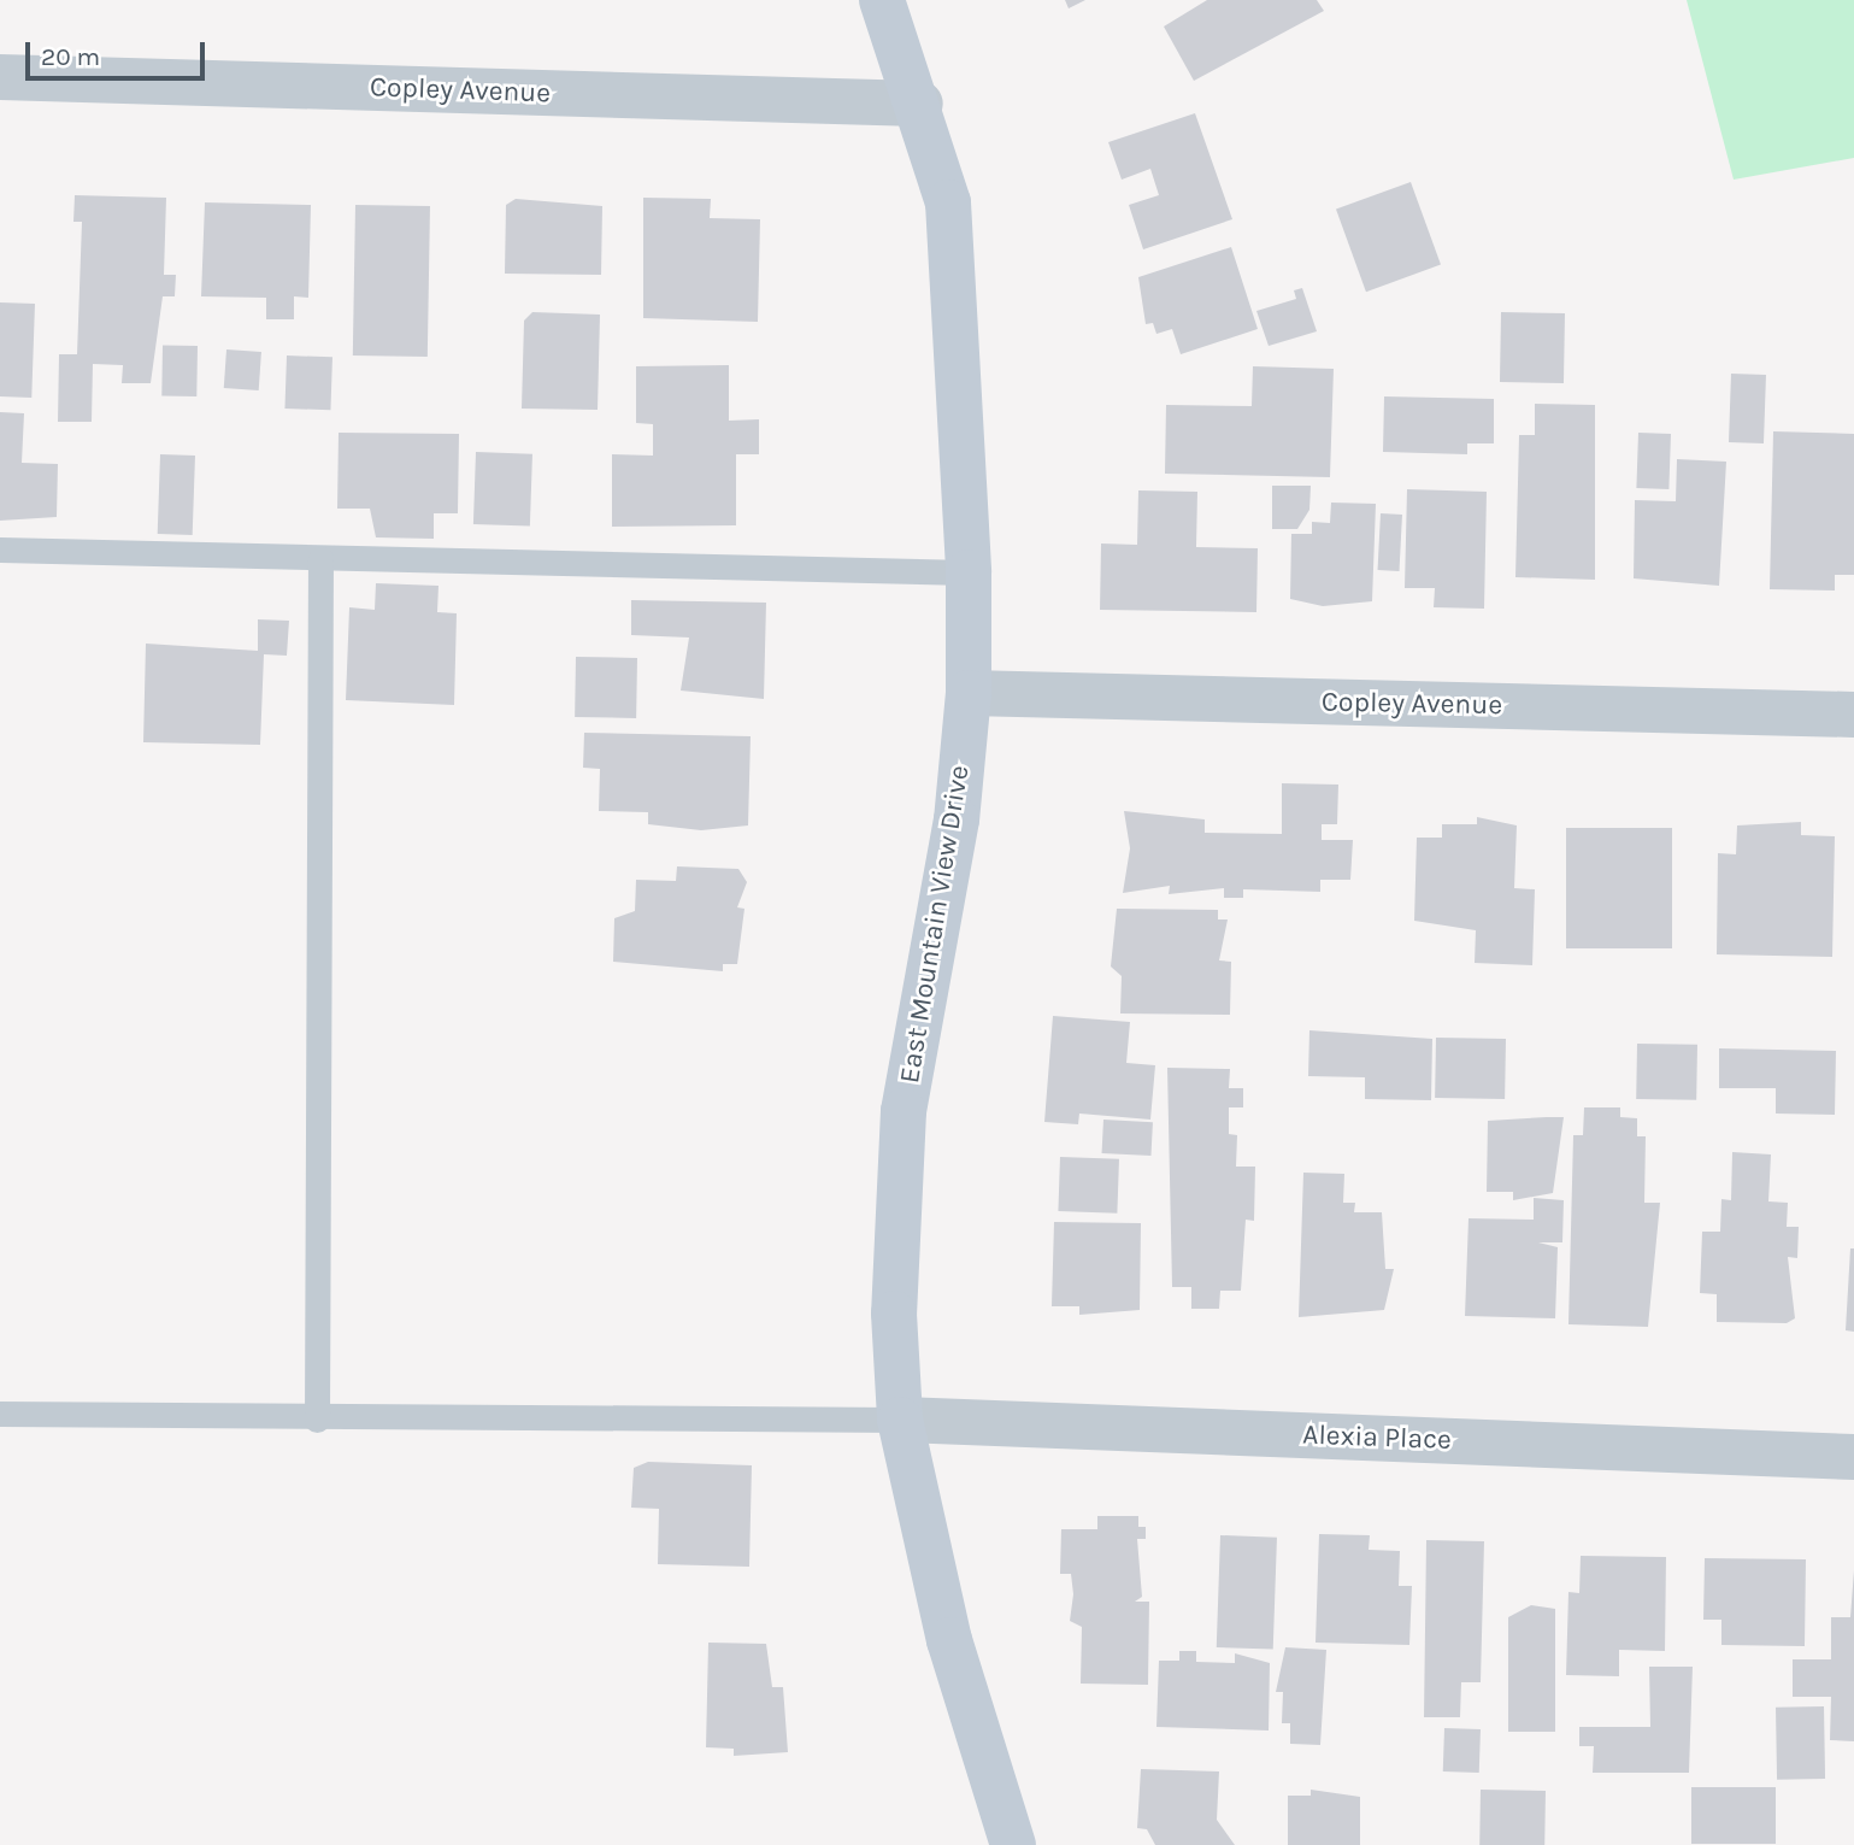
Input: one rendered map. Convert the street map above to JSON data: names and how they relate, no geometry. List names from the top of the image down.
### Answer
{
  "streets": {
    "street": ["Copley Avenue", "East Mountain View Drive", "Alexia Place"]
  },
  "crossings": [
    ["Copley Avenue", "East Mountain View Drive"],
    ["East Mountain View Drive", "Alexia Place"]
  ],
  "scale_bar": "20 m"
}
